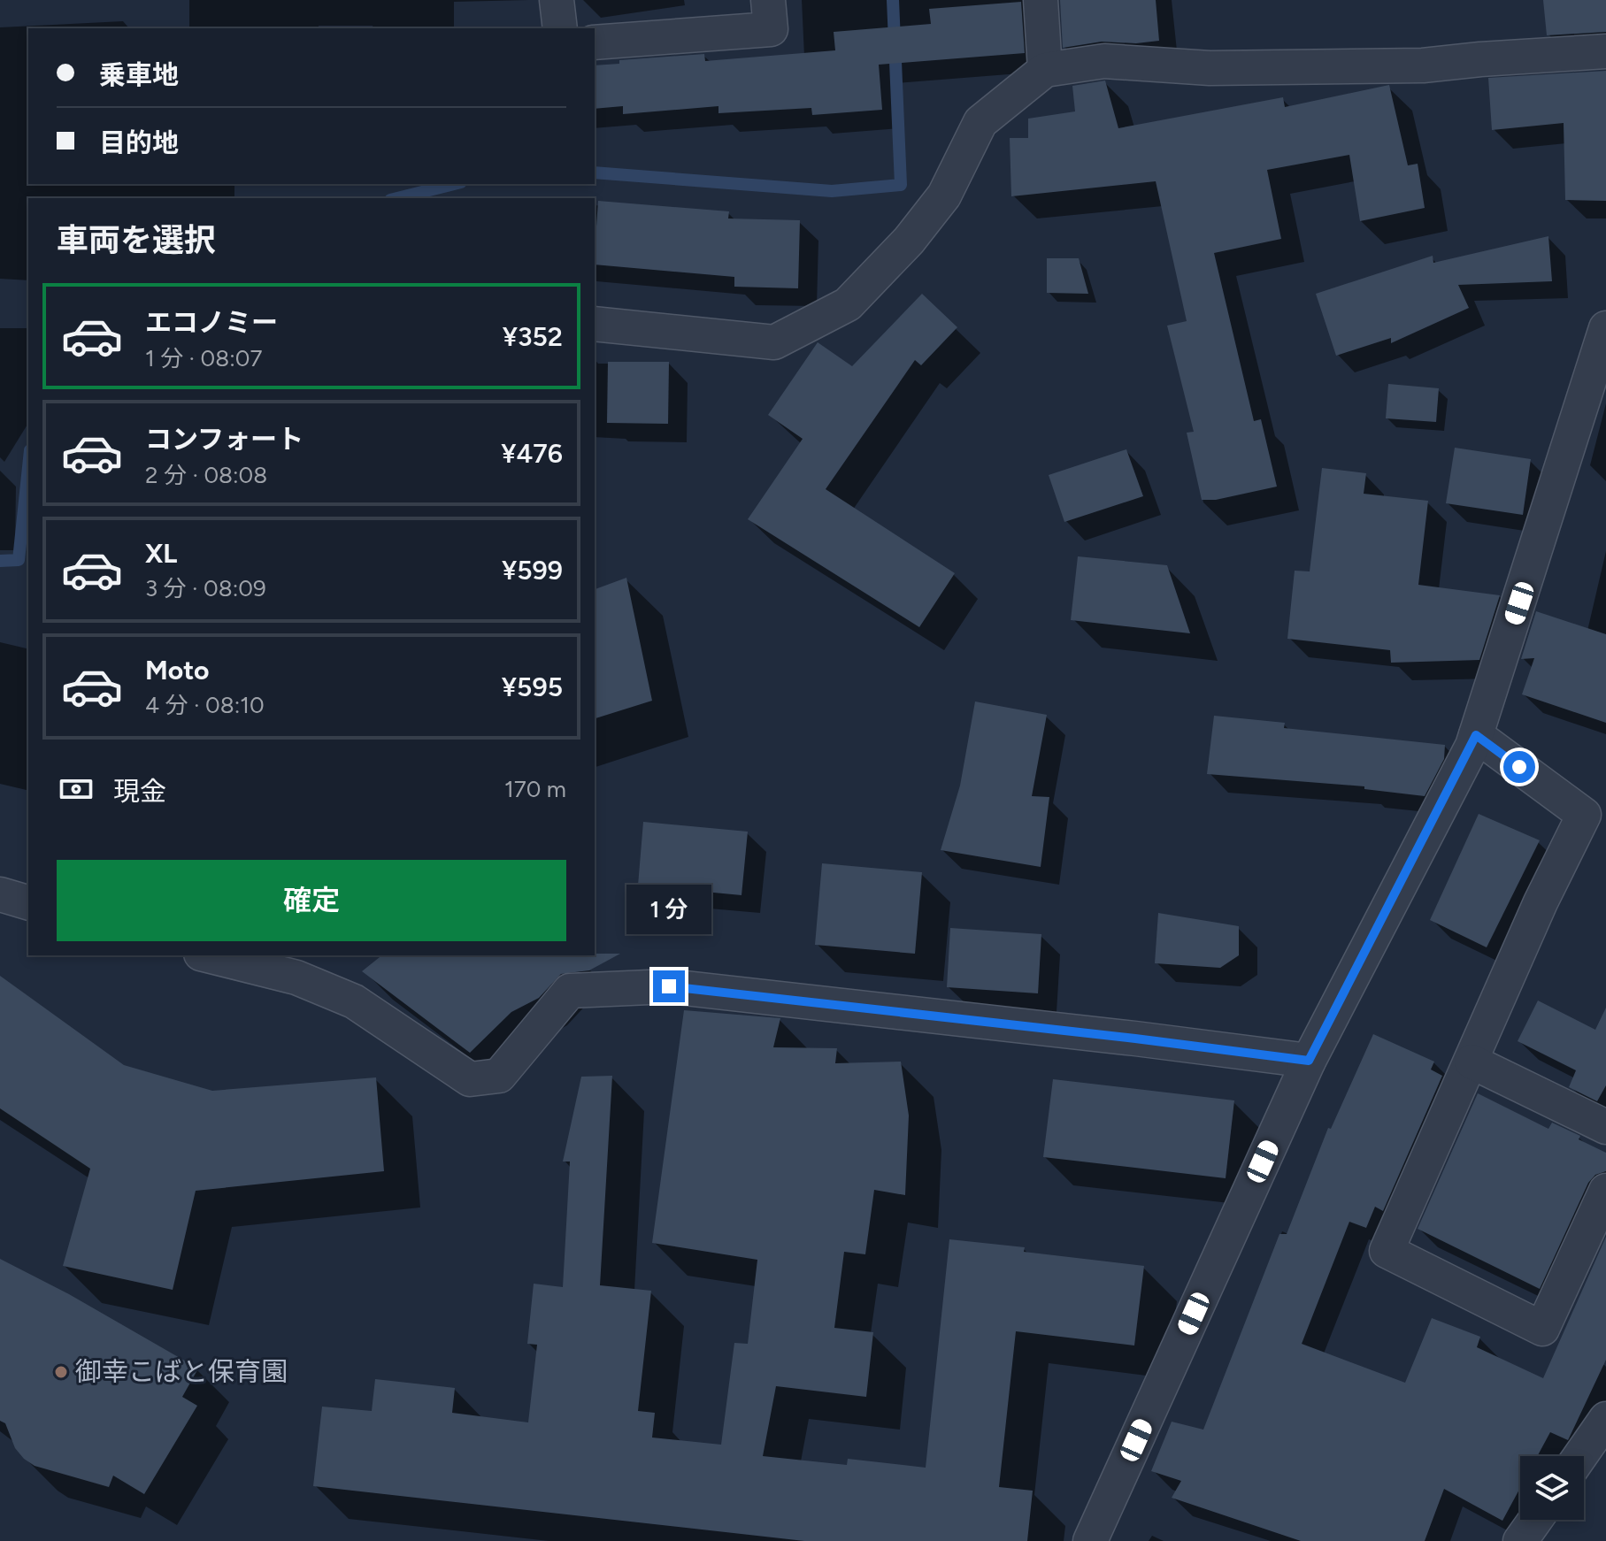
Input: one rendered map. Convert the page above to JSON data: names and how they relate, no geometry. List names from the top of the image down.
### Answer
{
  "places": ["御幸こばと保育園"],
  "page": {
    "banner": ["乗車地", "目的地"],
    "heading": "車両を選択",
    "list": [
      {
        "name": "エコノミー",
        "note": "1 分 · 08:07",
        "value": "¥352"
      },
      {
        "name": "コンフォート",
        "note": "2 分 · 08:08",
        "value": "¥476"
      },
      {
        "name": "XL",
        "note": "3 分 · 08:09",
        "value": "¥599"
      },
      {
        "name": "Moto",
        "note": "4 分 · 08:10",
        "value": "¥595"
      }
    ],
    "pay": ["現金", "170 m"],
    "buttons": "確定",
    "bubble": "1 分"
  }
}
